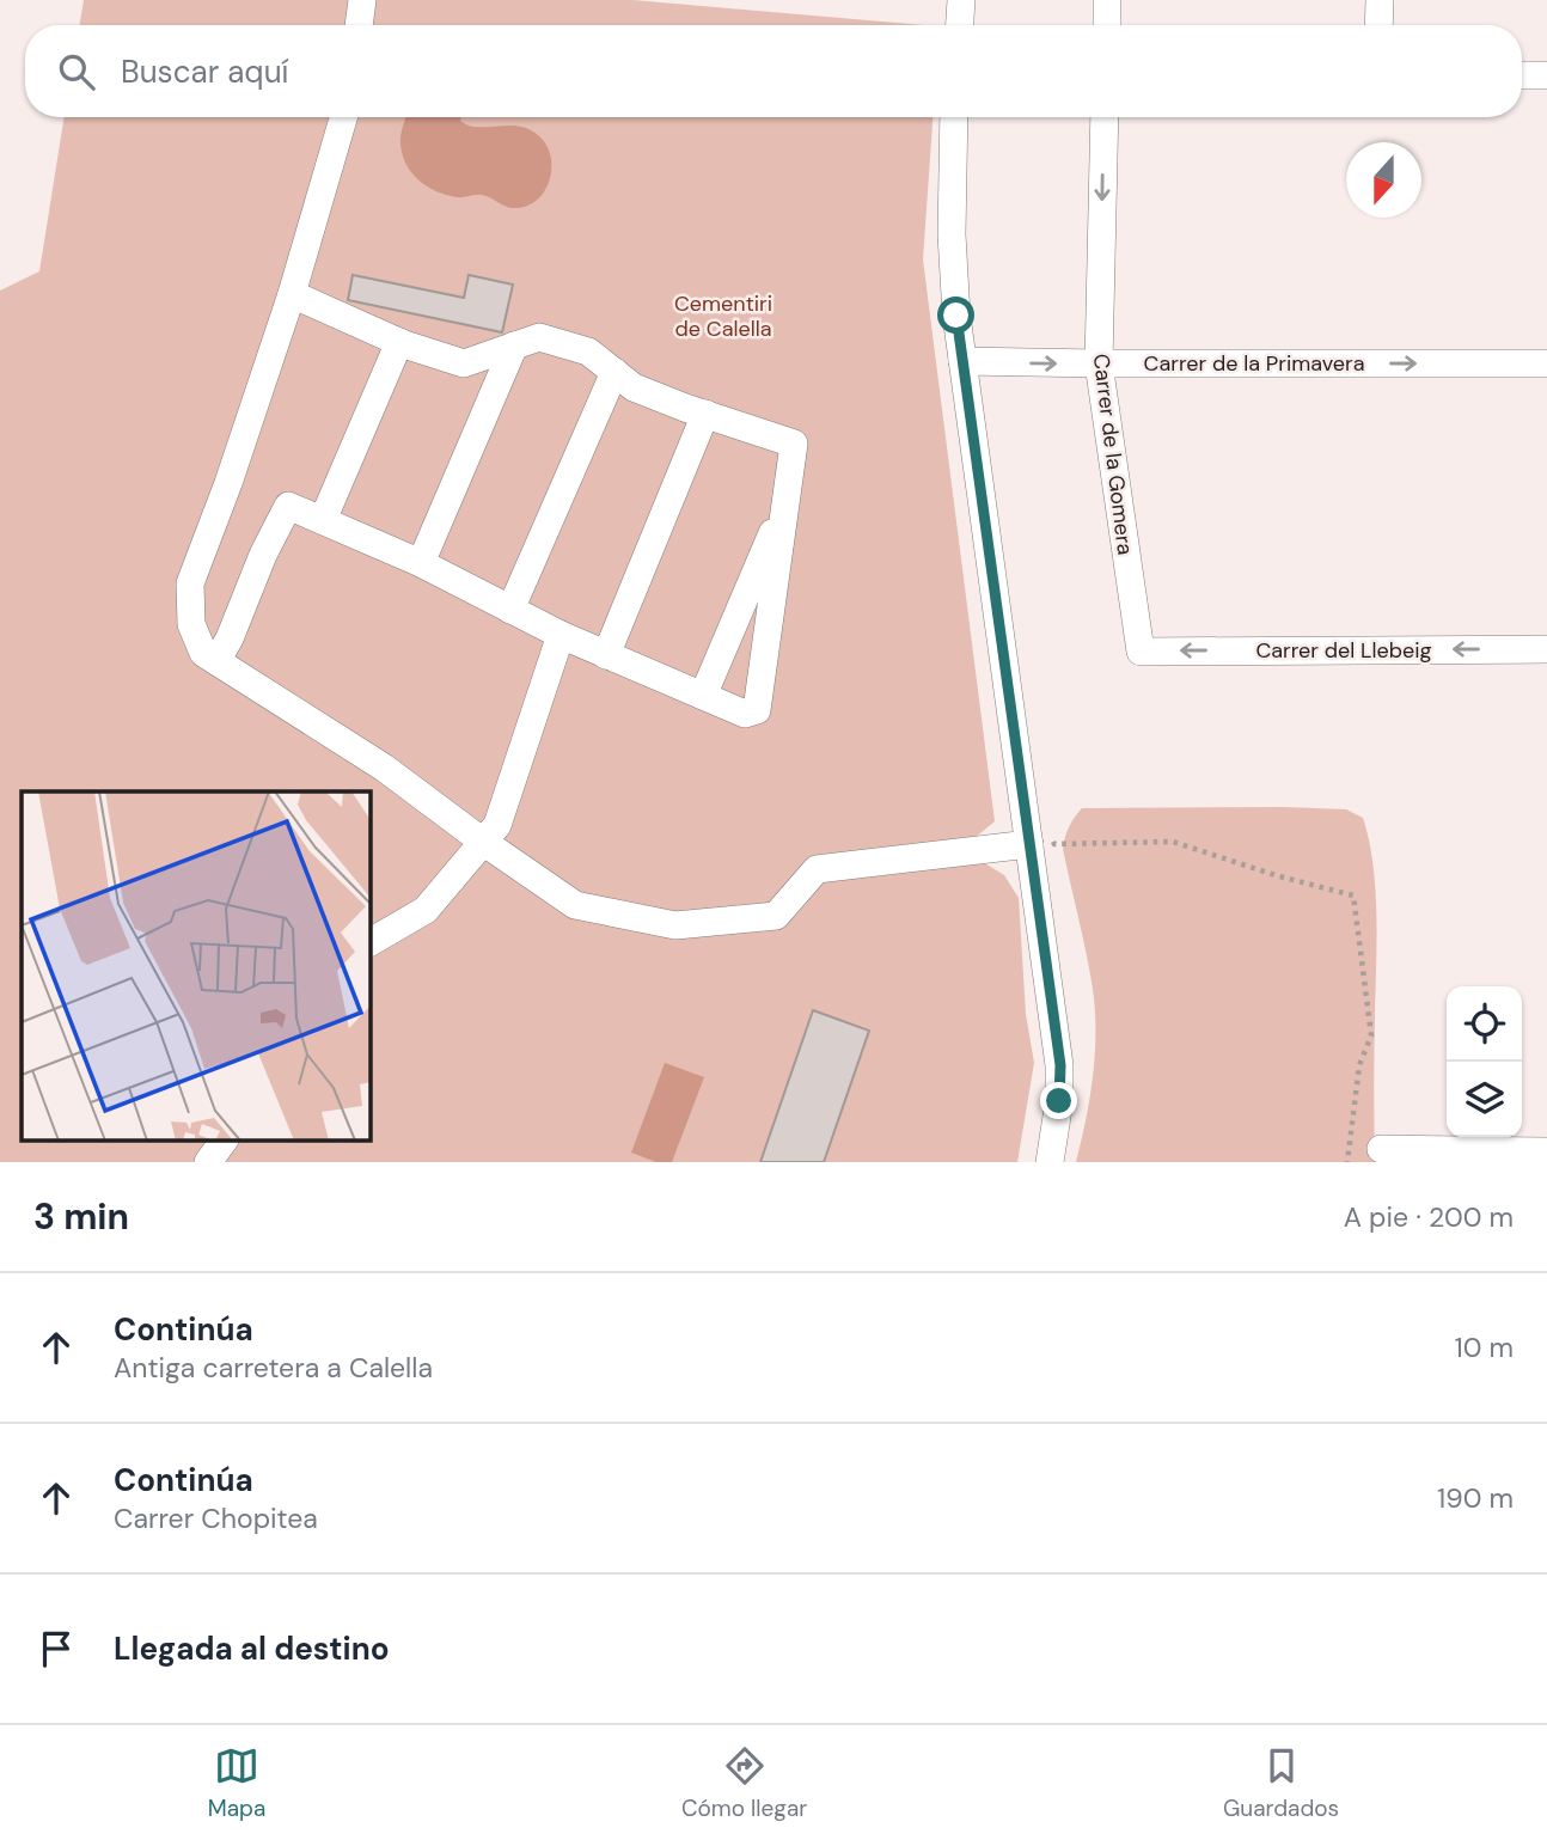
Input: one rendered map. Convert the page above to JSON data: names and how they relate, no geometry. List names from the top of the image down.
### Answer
{
  "streets": {
    "street": ["Carrer de la Primavera", "Carrer de la Gomera", "Carrer del Llebeig"]
  },
  "crossings": [
    ["Carrer de la Primavera", "Carrer de la Gomera"],
    ["Carrer de la Gomera", "Carrer del Llebeig"]
  ],
  "one_way": ["Carrer de la Primavera", "Carrer del Llebeig"],
  "parks": ["Cementiri de Calella"],
  "north": "bottom",
  "page": {
    "search": "Buscar aquí",
    "heading": ["3 min", "A pie · 200 m"],
    "list": [
      ["Continúa", "Antiga carretera a Calella", "10 m"],
      ["Continúa", "Carrer Chopitea", "190 m"],
      "Llegada al destino"
    ],
    "nav": ["Mapa", "Cómo llegar", "Guardados"]
  }
}
